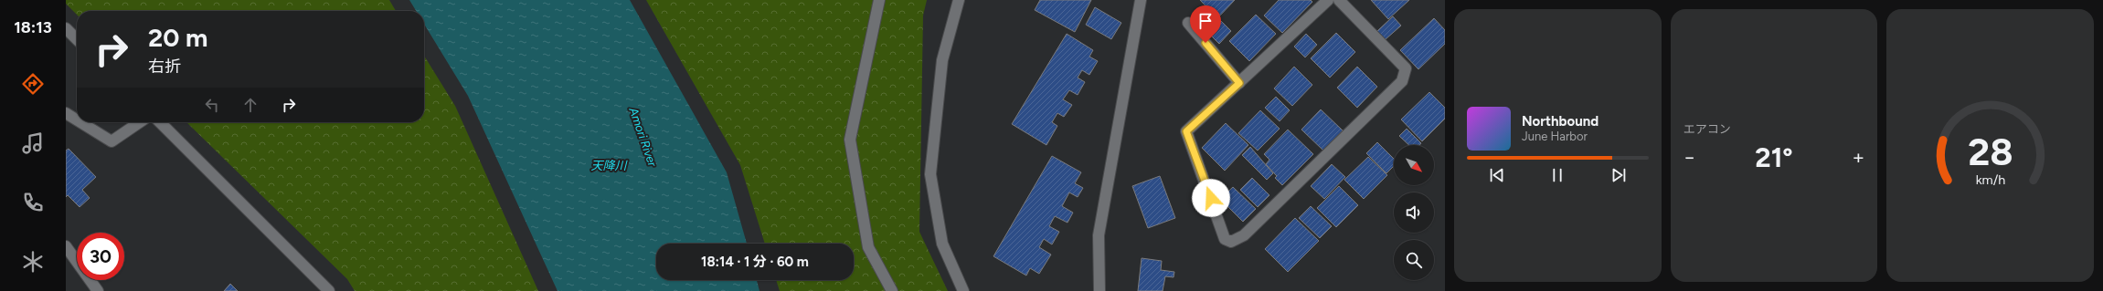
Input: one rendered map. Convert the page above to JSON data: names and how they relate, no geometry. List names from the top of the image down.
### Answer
{
  "water": ["Amori River", "天降川"],
  "north": "bottom right",
  "page": {
    "tabs": "18:13",
    "tile": "エアコン",
    "turn": ["20 m", "右折"],
    "song": ["Northbound", "June Harbor"],
    "heat": ["−", "21°", "+"],
    "limit": "30",
    "trip": "18:14 · 1 分 · 60 m",
    "gauge": ["28", "km/h"]
  }
}
